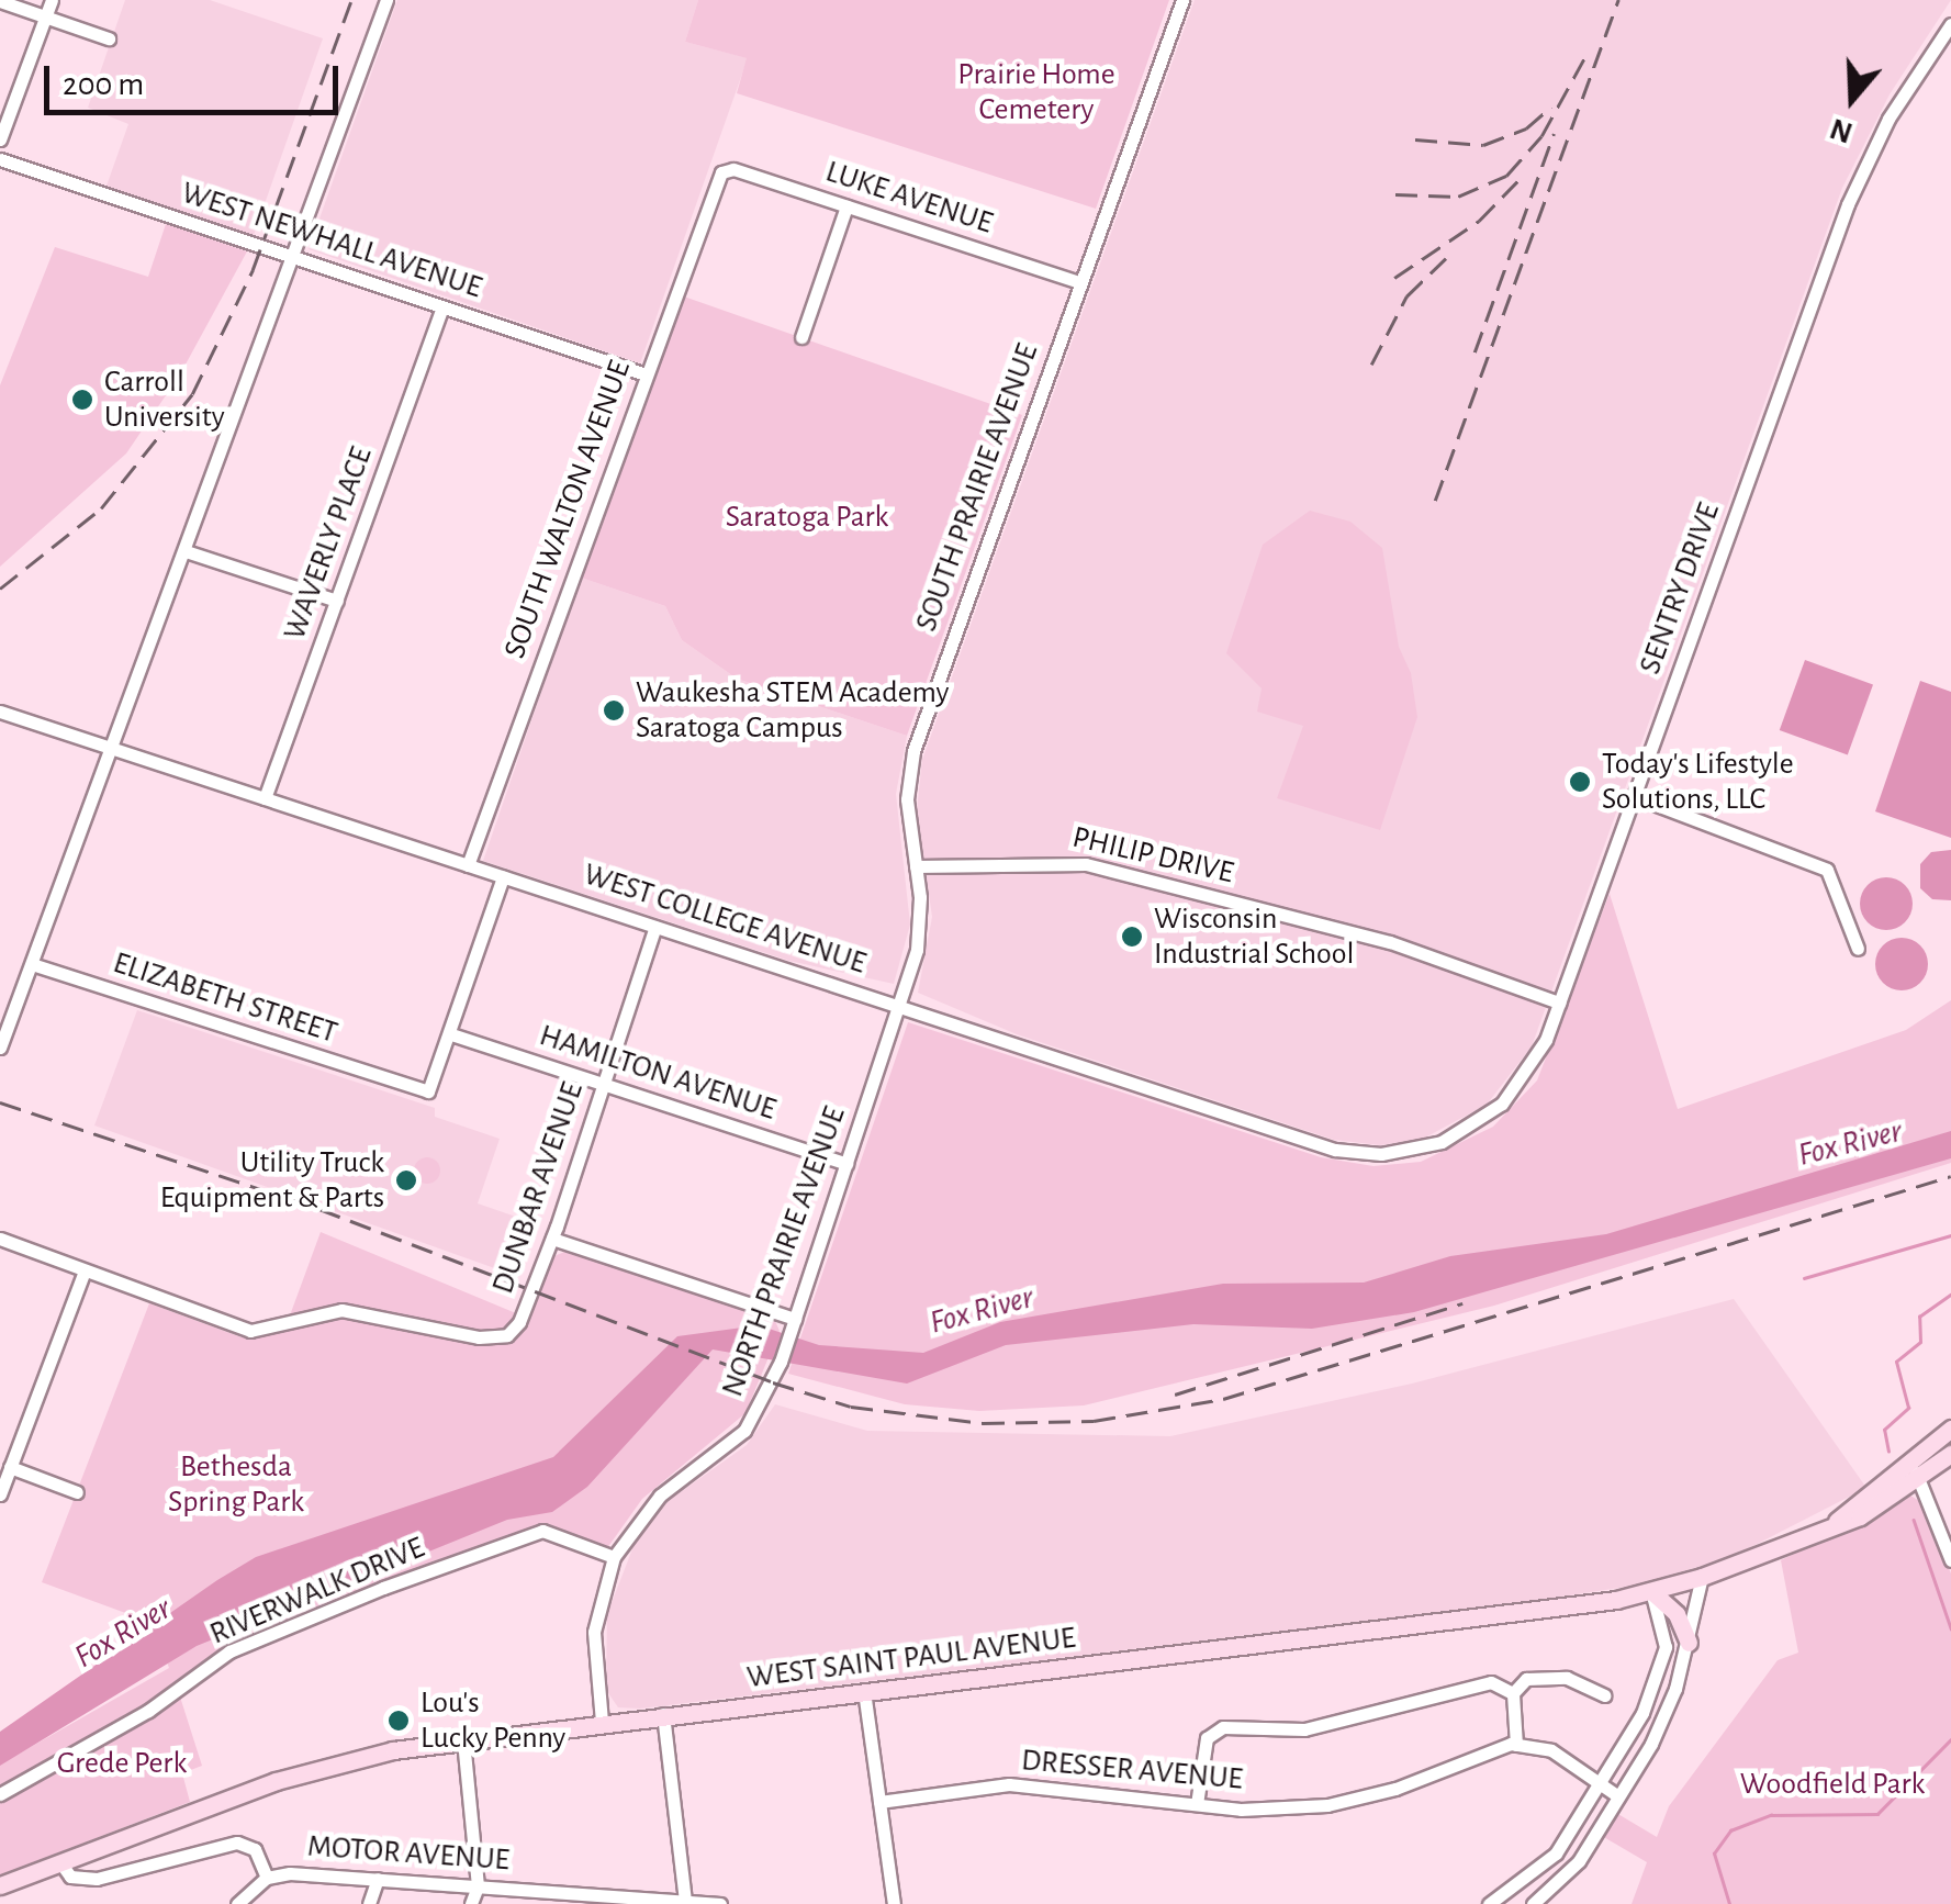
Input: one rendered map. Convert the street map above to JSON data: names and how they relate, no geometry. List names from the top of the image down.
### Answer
{
  "streets": {
    "main road": ["WEST SAINT PAUL AVENUE"],
    "street": [
      "LUKE AVENUE",
      "WEST NEWHALL AVENUE",
      "SOUTH PRAIRIE AVENUE",
      "SOUTH WALTON AVENUE",
      "WAVERLY PLACE",
      "SENTRY DRIVE",
      "PHILIP DRIVE",
      "WEST COLLEGE AVENUE",
      "ELIZABETH STREET",
      "HAMILTON AVENUE",
      "DUNBAR AVENUE",
      "NORTH PRAIRIE AVENUE",
      "RIVERWALK DRIVE",
      "DRESSER AVENUE",
      "MOTOR AVENUE"
    ]
  },
  "crossings": [
    ["LUKE AVENUE", "SOUTH PRAIRIE AVENUE"],
    ["LUKE AVENUE", "SOUTH WALTON AVENUE"],
    ["WEST NEWHALL AVENUE", "SOUTH WALTON AVENUE"],
    ["WEST NEWHALL AVENUE", "WAVERLY PLACE"],
    ["SOUTH PRAIRIE AVENUE", "PHILIP DRIVE"],
    ["SOUTH PRAIRIE AVENUE", "WEST COLLEGE AVENUE"],
    ["SOUTH PRAIRIE AVENUE", "NORTH PRAIRIE AVENUE"],
    ["SOUTH WALTON AVENUE", "WEST COLLEGE AVENUE"],
    ["WAVERLY PLACE", "WEST COLLEGE AVENUE"],
    ["SENTRY DRIVE", "PHILIP DRIVE"],
    ["SENTRY DRIVE", "WEST COLLEGE AVENUE"],
    ["WEST COLLEGE AVENUE", "DUNBAR AVENUE"],
    ["WEST COLLEGE AVENUE", "NORTH PRAIRIE AVENUE"],
    ["ELIZABETH STREET", "HAMILTON AVENUE"],
    ["HAMILTON AVENUE", "DUNBAR AVENUE"],
    ["HAMILTON AVENUE", "NORTH PRAIRIE AVENUE"],
    ["NORTH PRAIRIE AVENUE", "RIVERWALK DRIVE"],
    ["NORTH PRAIRIE AVENUE", "WEST SAINT PAUL AVENUE"],
    ["WEST SAINT PAUL AVENUE", "MOTOR AVENUE"]
  ],
  "water": ["Fox River"],
  "parks": [
    "Prairie Home Cemetery",
    "Saratoga Park",
    "Bethesda Spring Park",
    "Grede Perk",
    "Woodfield Park"
  ],
  "places": [
    "Carroll University",
    "Waukesha STEM Academy Saratoga Campus",
    "Today's Lifestyle Solutions, LLC",
    "Wisconsin Industrial School",
    "Utility Truck Equipment & Parts",
    "Lou's Lucky Penny"
  ],
  "scale_bar": "200 m",
  "north": "bottom"
}
